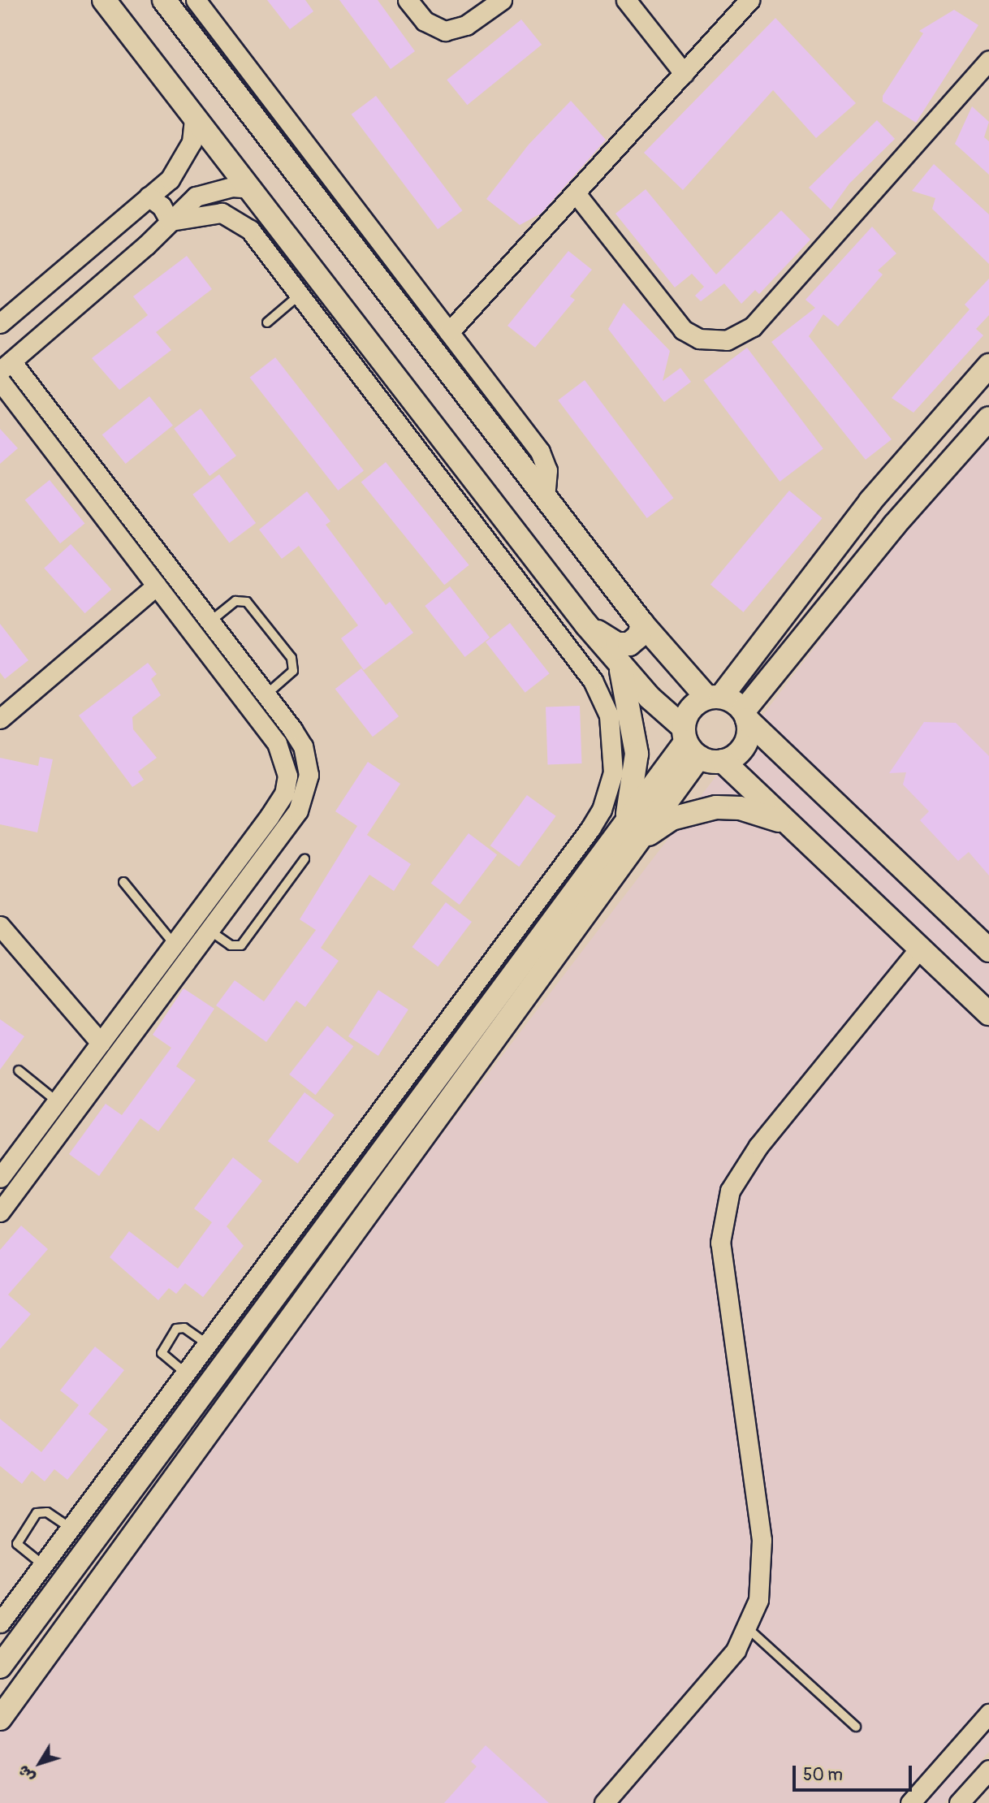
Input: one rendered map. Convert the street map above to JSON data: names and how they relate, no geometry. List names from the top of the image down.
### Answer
{
  "scale_bar": "50 m",
  "north": "bottom left"
}
